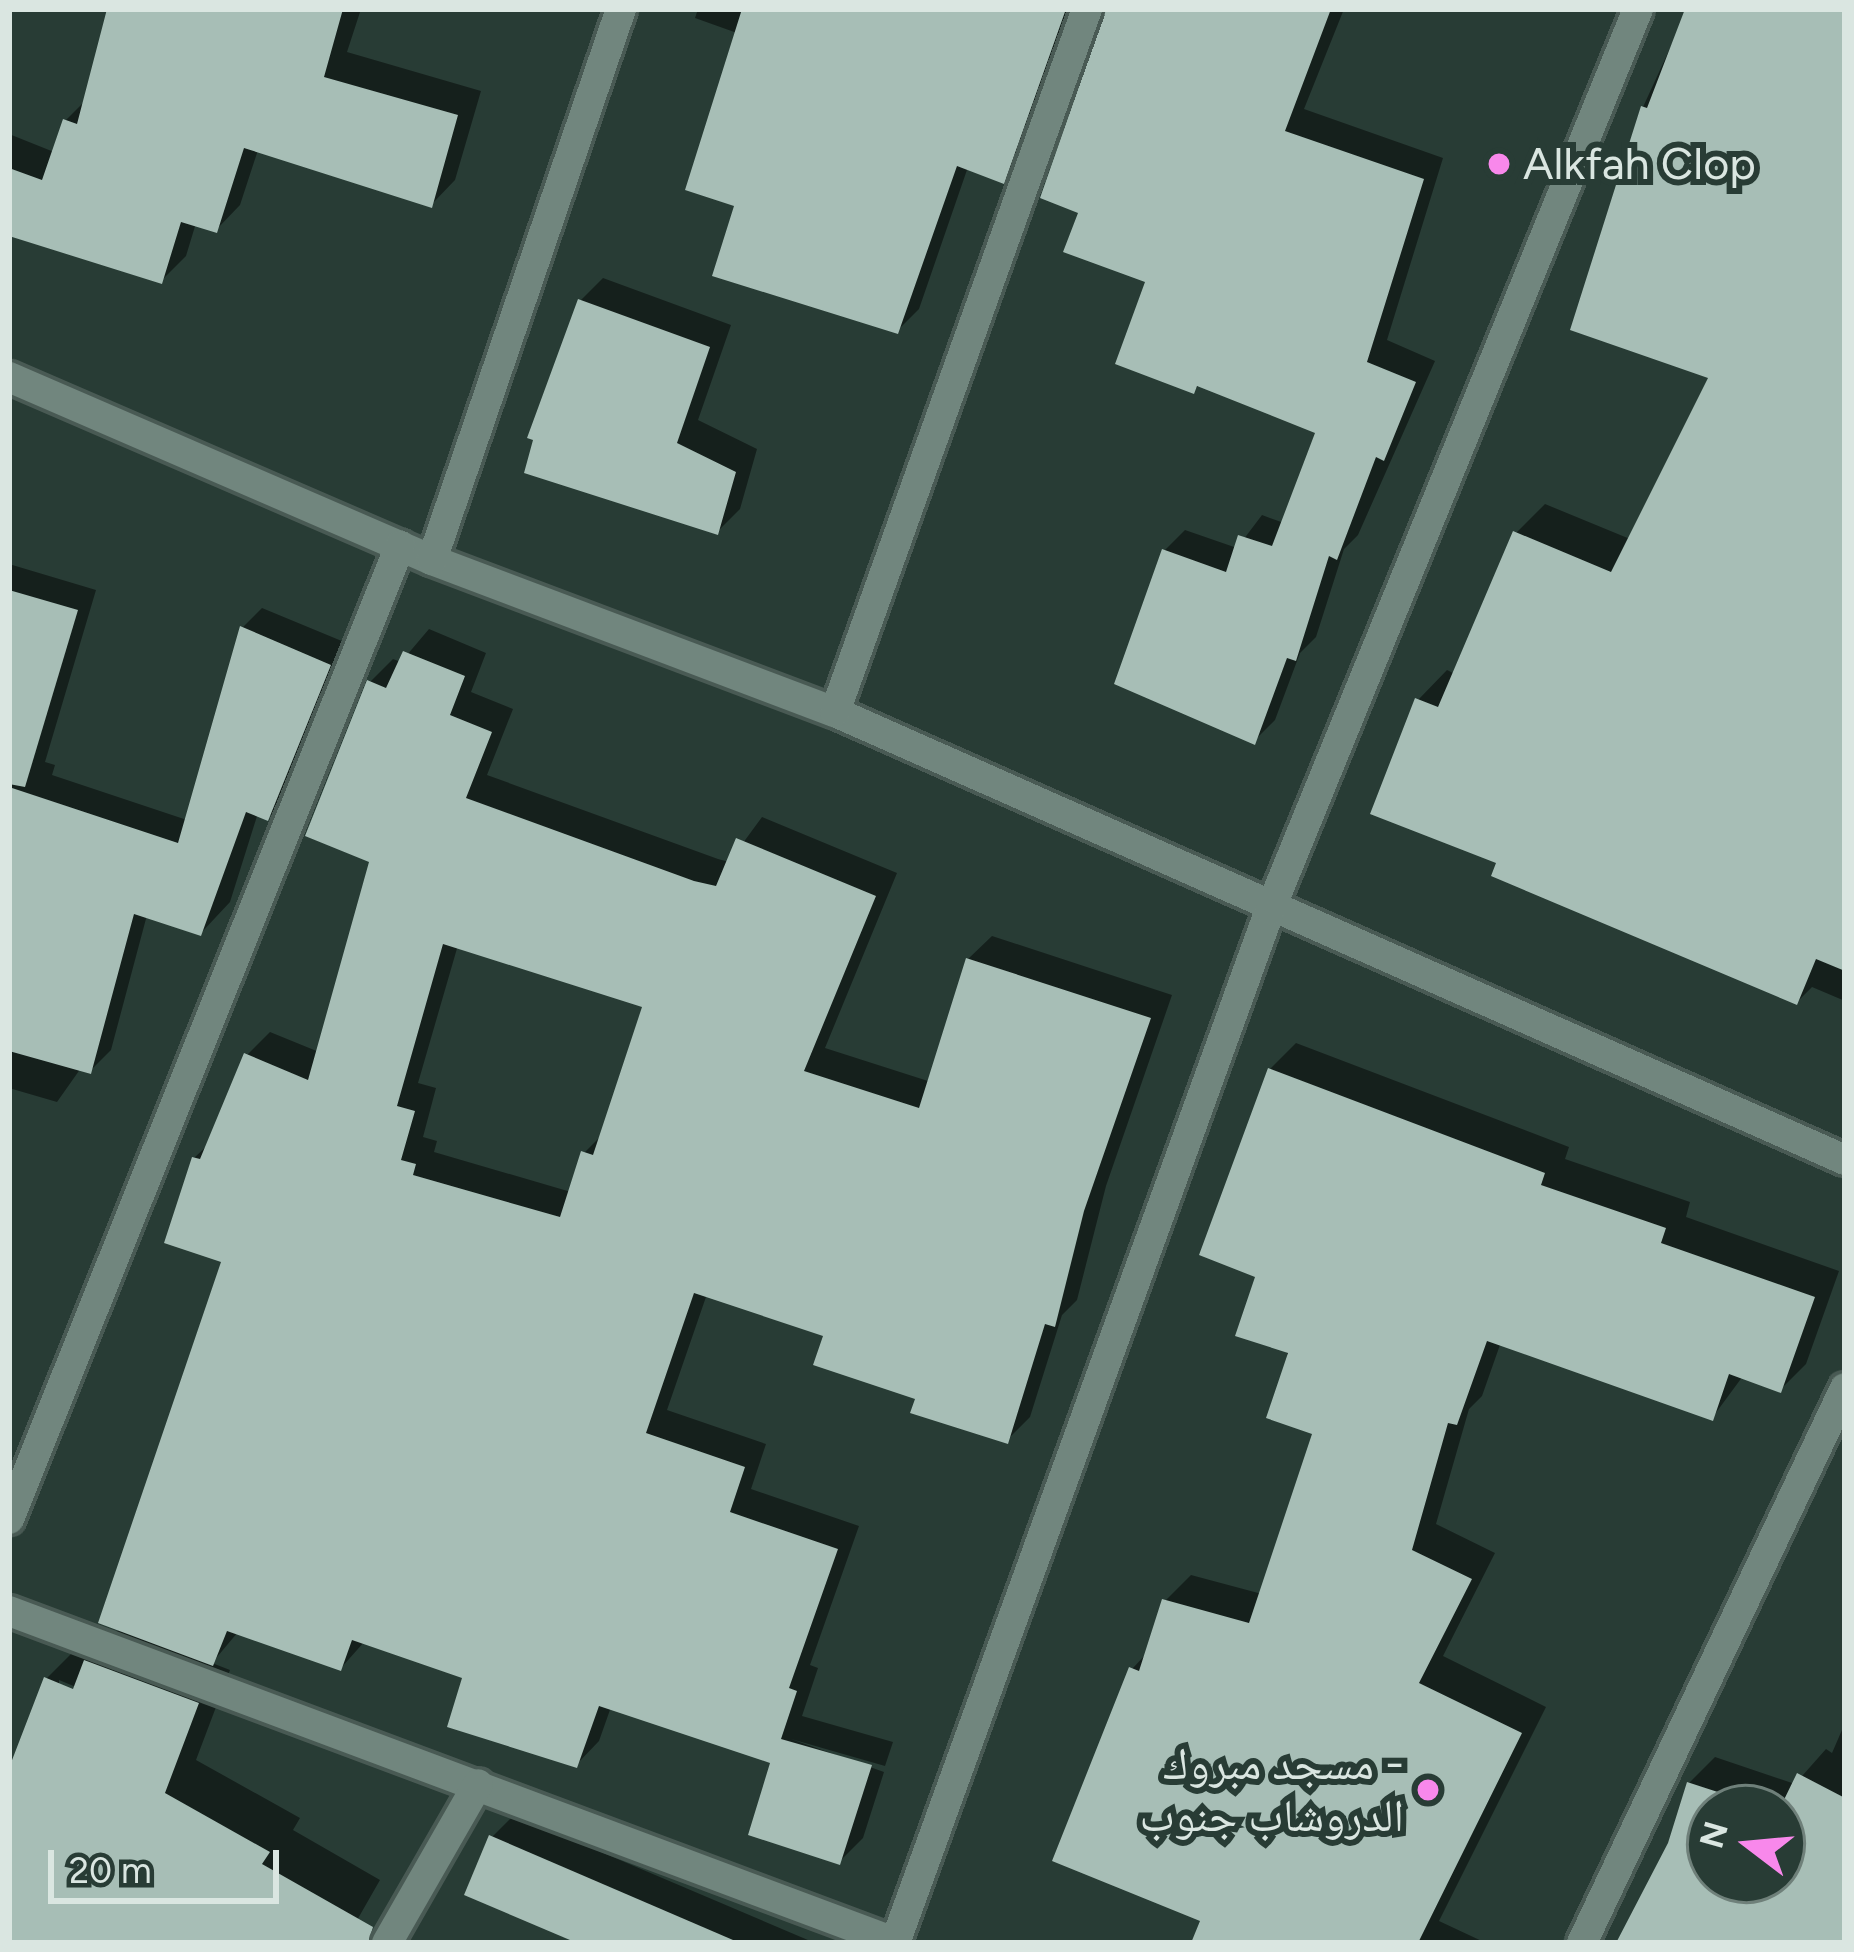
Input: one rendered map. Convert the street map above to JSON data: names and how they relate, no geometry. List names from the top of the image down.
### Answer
{
  "places": ["Alkfah Clop", "مسجد مبروك - الدروشاب جنوب"],
  "scale_bar": "20 m",
  "north": "left"
}
